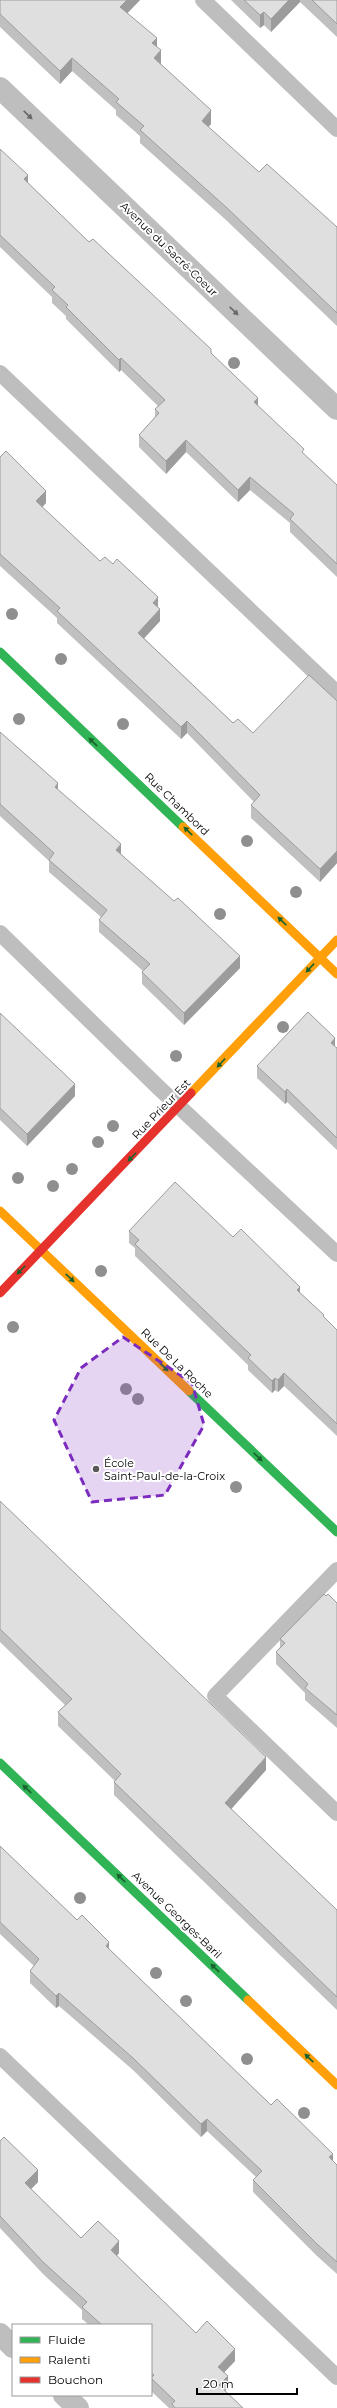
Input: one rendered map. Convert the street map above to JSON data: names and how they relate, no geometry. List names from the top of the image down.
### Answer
{
  "streets": {
    "street": [
      "Avenue du Sacré-Coeur",
      "Rue Chambord",
      "Rue Prieur Est",
      "Rue De La Roche",
      "Avenue Georges-Baril"
    ]
  },
  "crossings": [
    ["Rue Chambord", "Rue Prieur Est"],
    ["Rue Prieur Est", "Rue De La Roche"]
  ],
  "one_way": [
    "Avenue du Sacré-Coeur",
    "Rue Chambord",
    "Rue Prieur Est",
    "Rue De La Roche",
    "Avenue Georges-Baril"
  ],
  "places": ["École Saint-Paul-de-la-Croix"],
  "legend": ["Fluide", "Ralenti", "Bouchon"],
  "scale_bar": "20 m"
}
